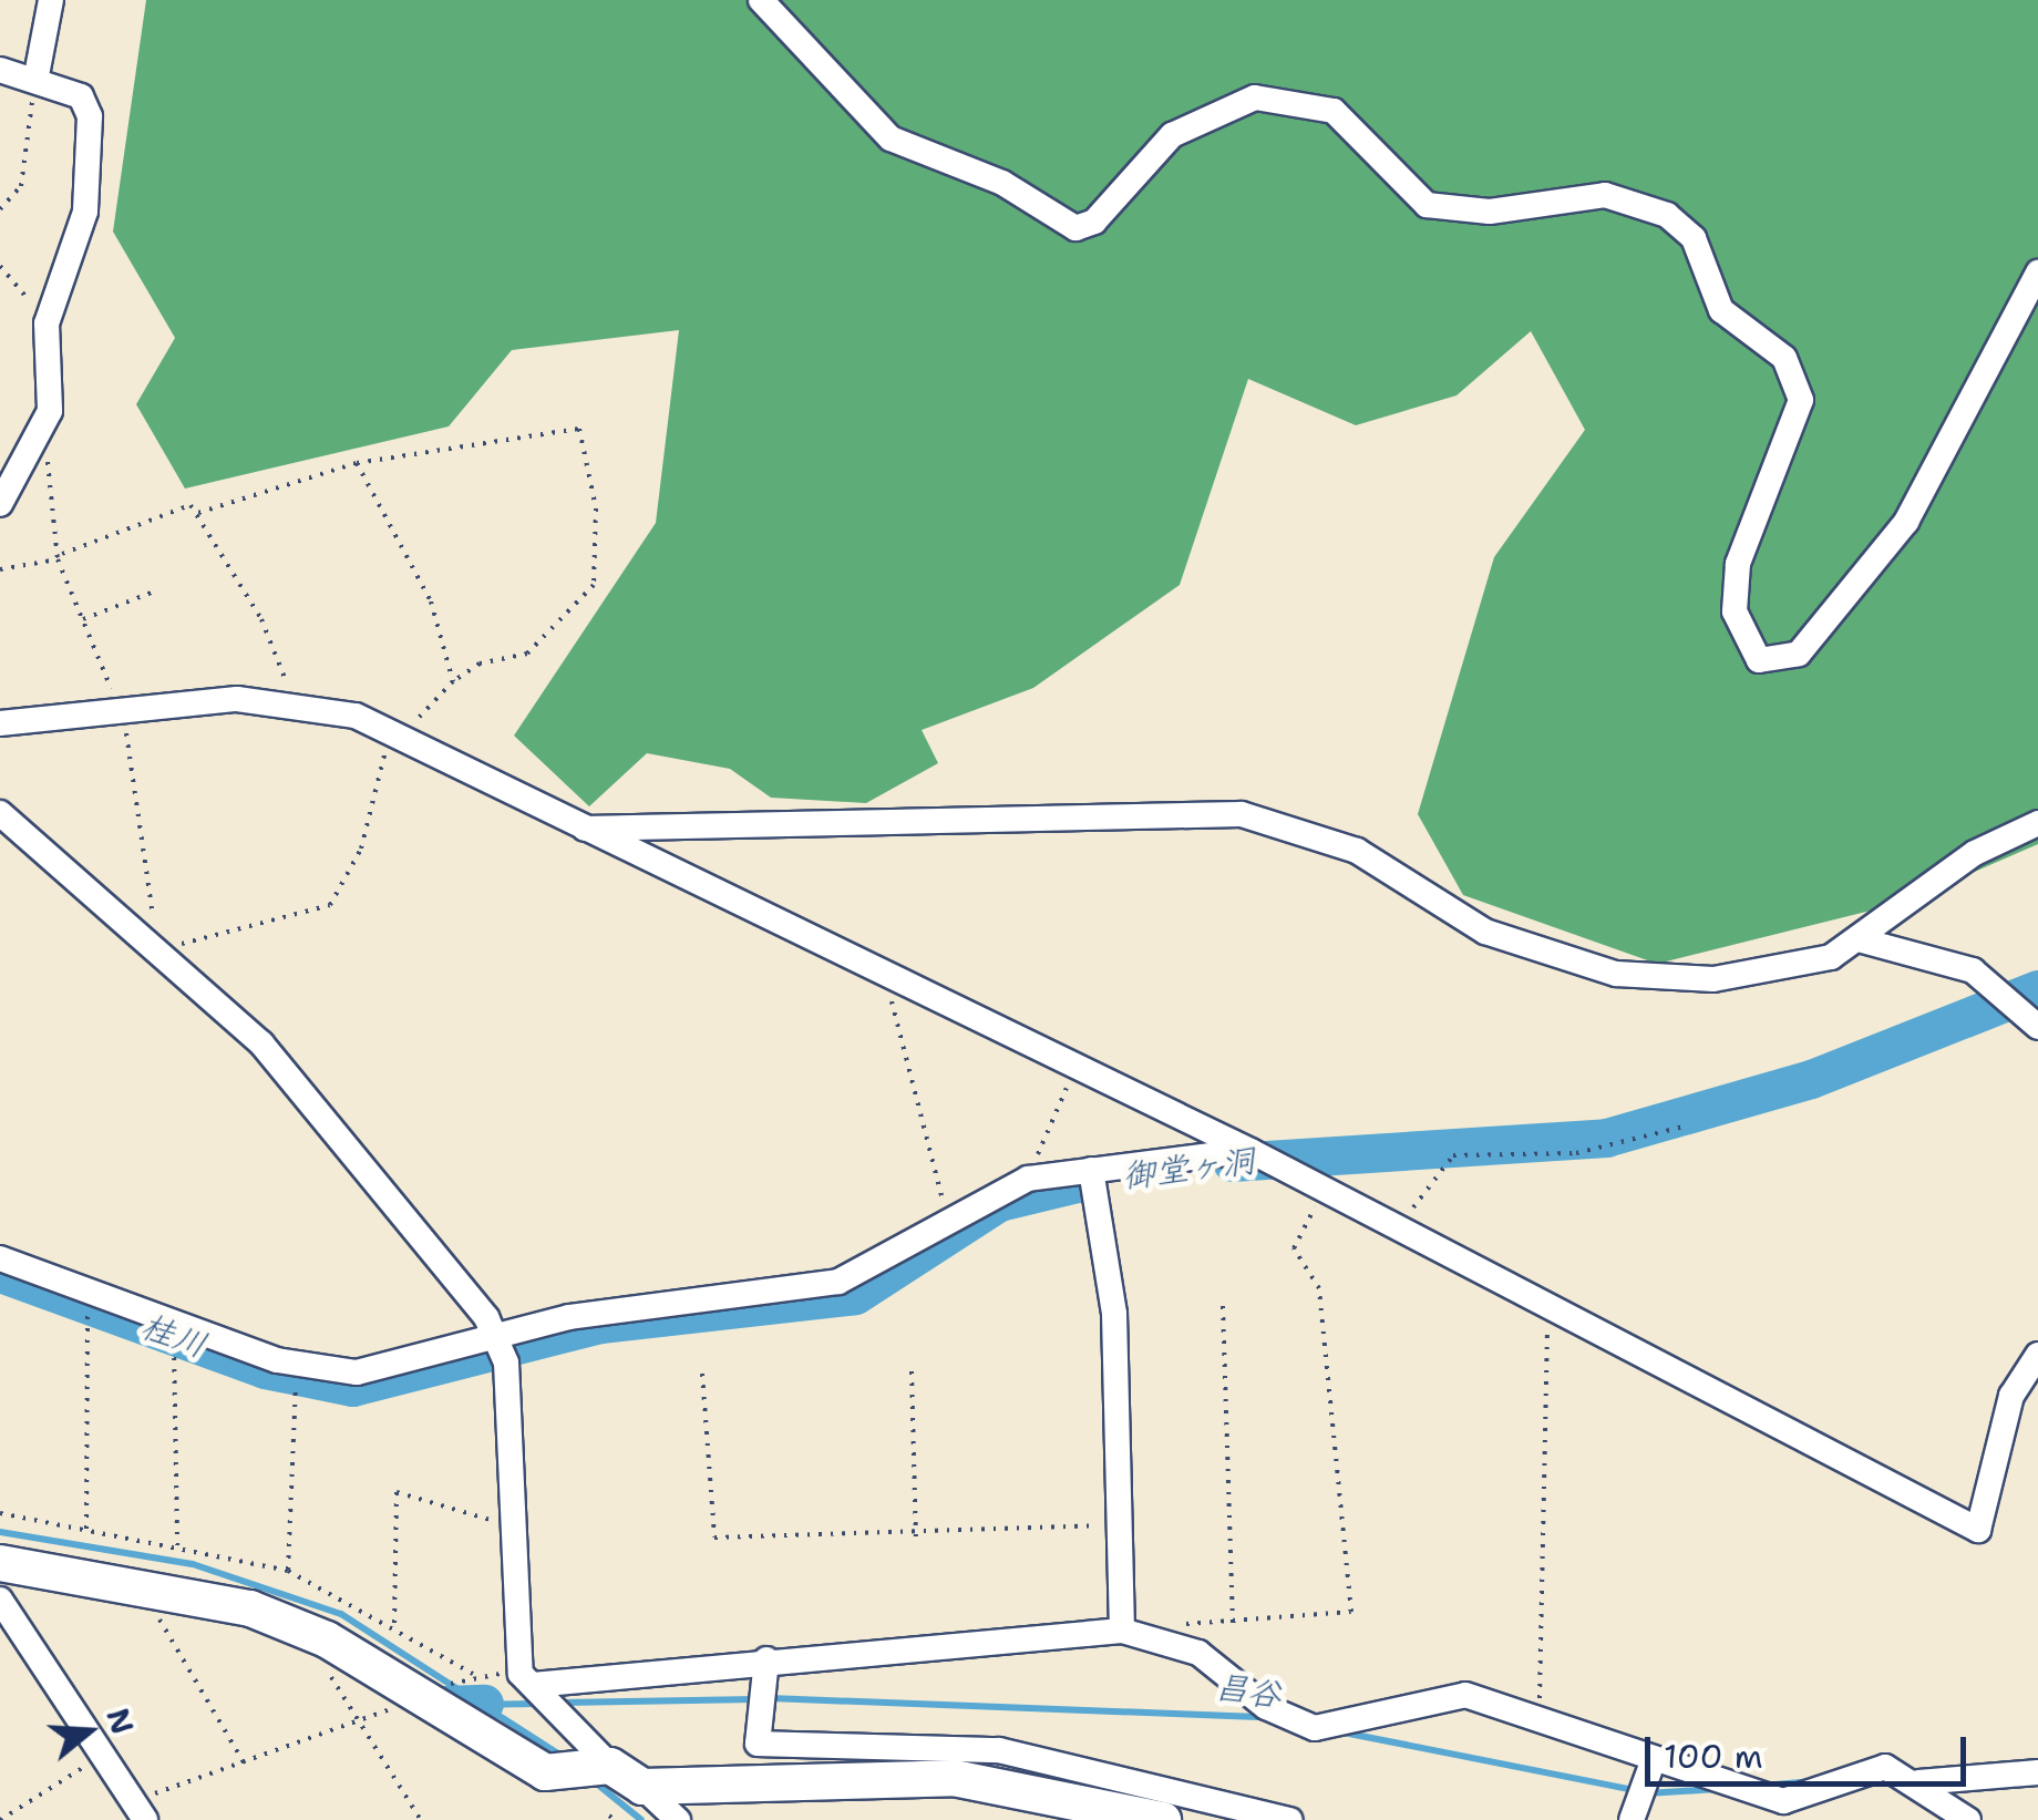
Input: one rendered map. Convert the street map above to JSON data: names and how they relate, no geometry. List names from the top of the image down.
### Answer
{
  "water": ["御堂ヶ洞", "桂川", "昌谷"],
  "scale_bar": "100 m",
  "north": "right"
}
